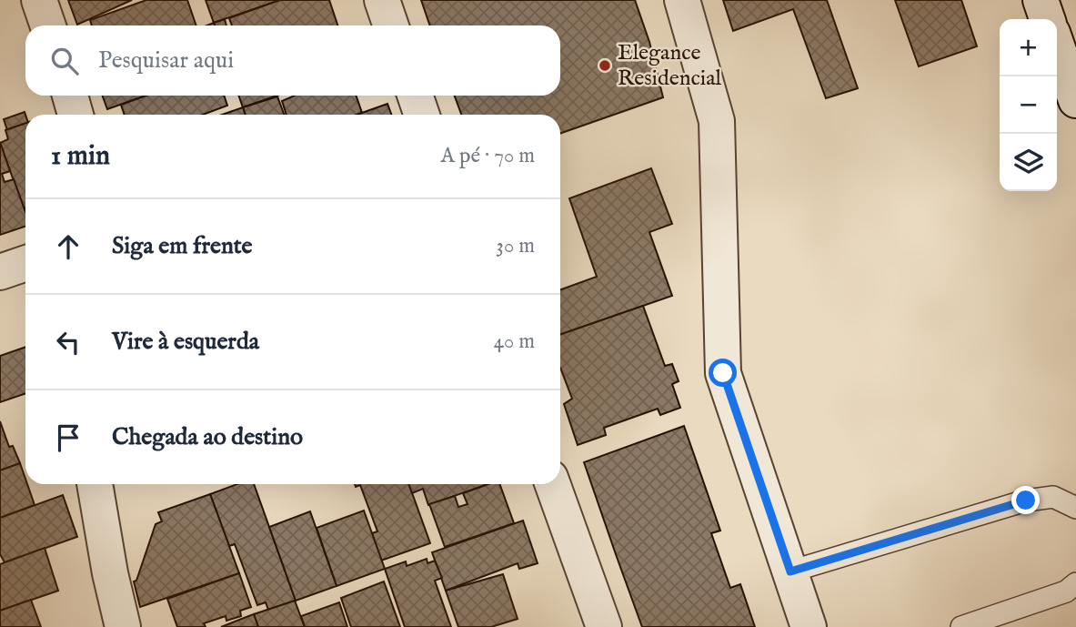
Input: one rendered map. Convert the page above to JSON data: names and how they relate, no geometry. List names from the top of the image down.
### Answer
{
  "places": ["Elegance Residencial"],
  "page": {
    "map_buttons": ["+", "−"],
    "search": "Pesquisar aqui",
    "heading": ["1 min", "A pé · 70 m"],
    "list": [
      ["Siga em frente", "30 m"],
      ["Vire à esquerda", "40 m"],
      "Chegada ao destino"
    ]
  }
}
